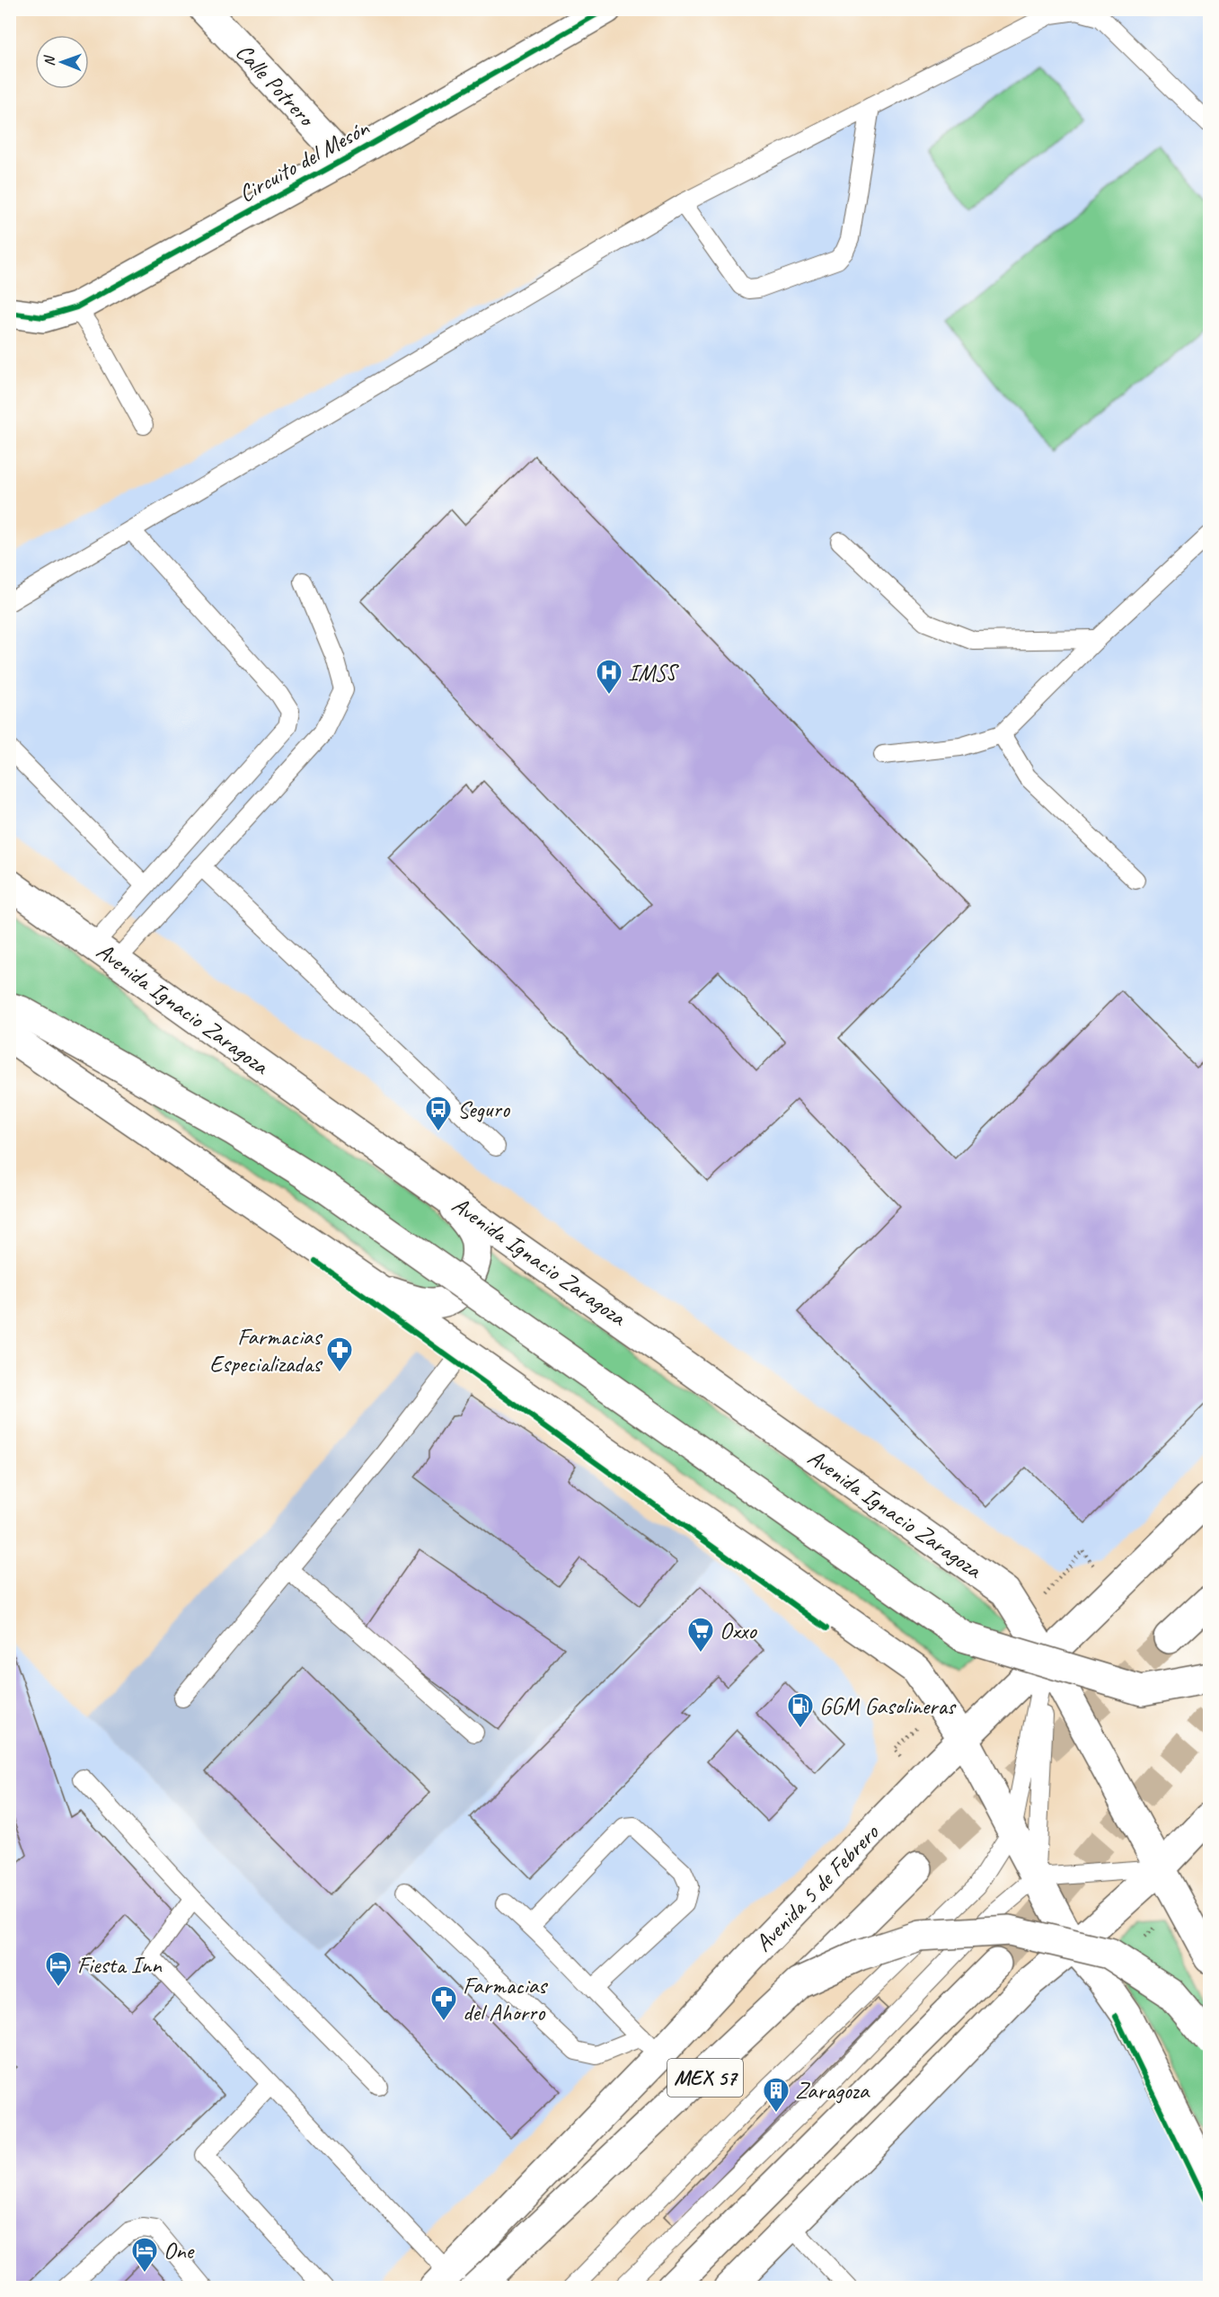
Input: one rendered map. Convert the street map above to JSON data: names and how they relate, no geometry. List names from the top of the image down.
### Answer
{
  "streets": {
    "main road": [
      "Calle Potrero",
      "Circuito del Mesón",
      "Avenida Ignacio Zaragoza",
      "Avenida 5 de Febrero",
      "MEX 57"
    ]
  },
  "crossings": [
    ["Calle Potrero", "Circuito del Mesón"],
    ["Avenida Ignacio Zaragoza", "Avenida 5 de Febrero"]
  ],
  "places": {
    "hospital": ["IMSS"],
    "bus stop": ["Seguro"],
    "pharmacy": ["Farmacias Especializadas", "Farmacias del Ahorro"],
    "supermarket": ["Oxxo"],
    "fuel station": ["GGM Gasolineras"],
    "hotel": ["Fiesta Inn", "One"],
    "building": ["Zaragoza"]
  },
  "north": "left"
}
